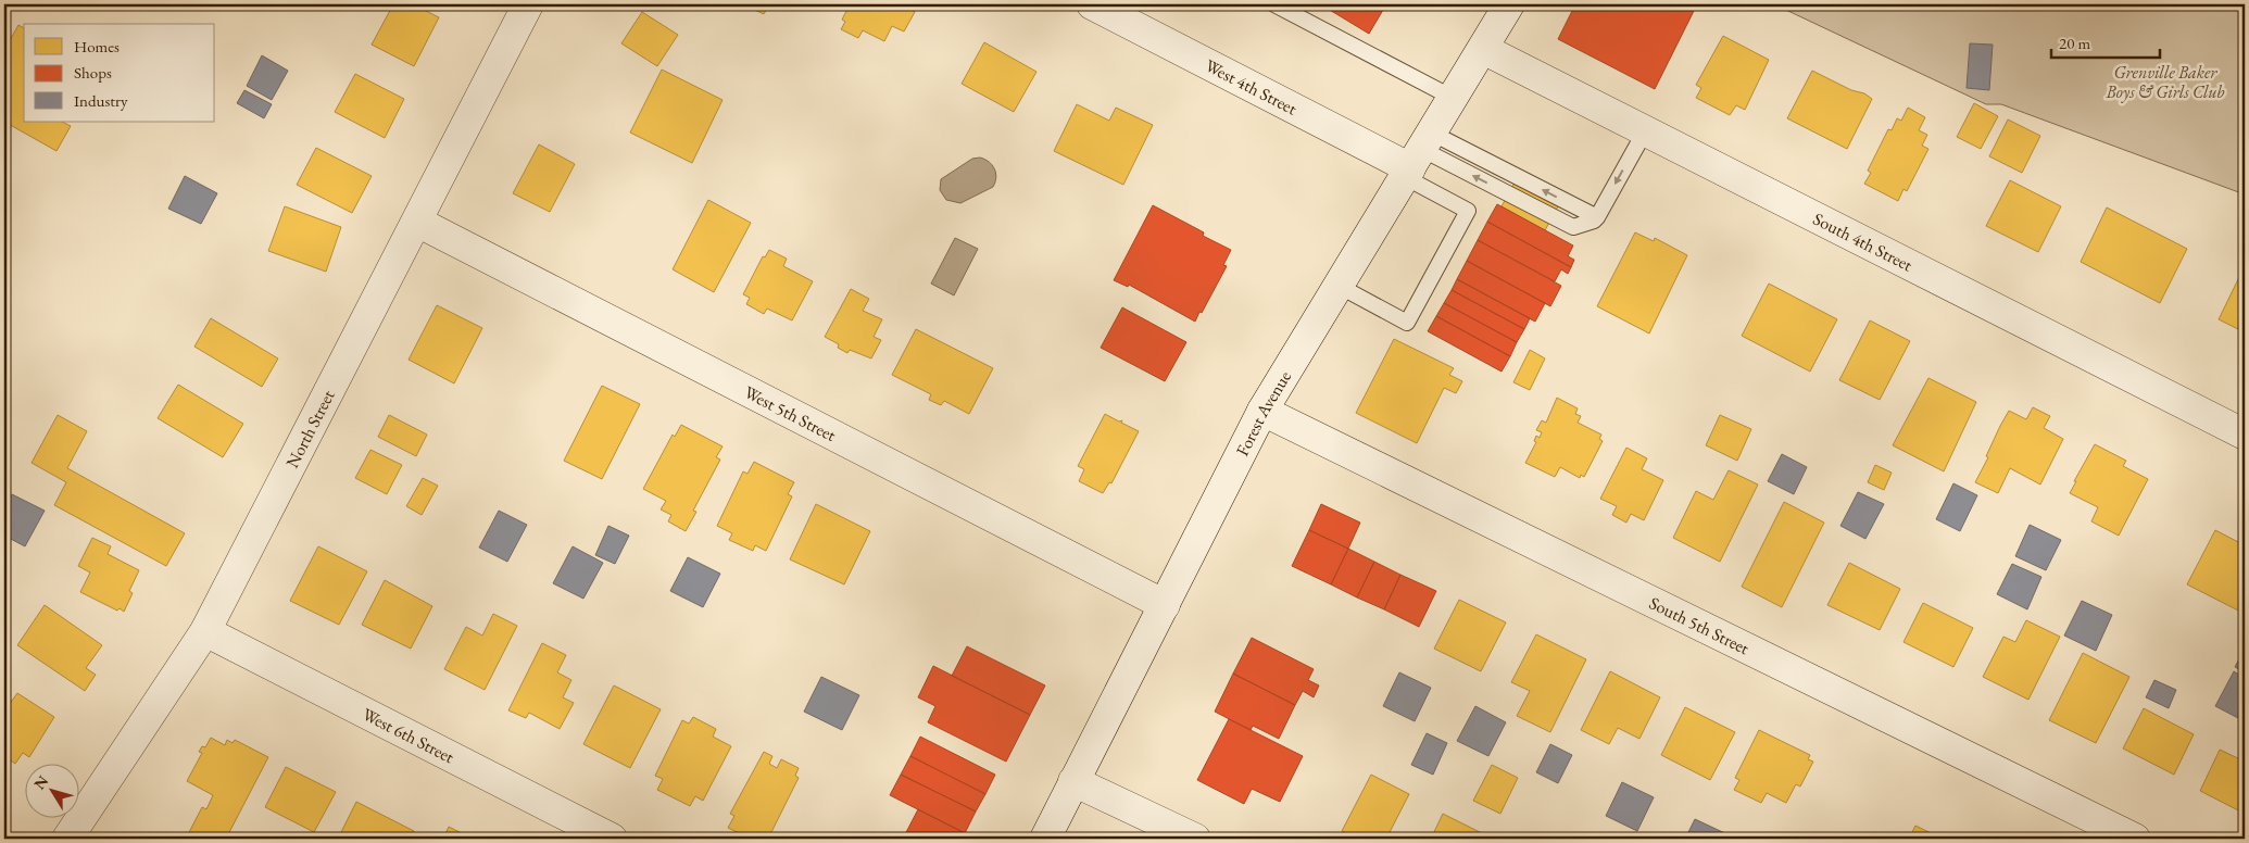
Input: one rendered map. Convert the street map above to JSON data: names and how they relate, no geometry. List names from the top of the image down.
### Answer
{
  "streets": {
    "street": [
      "West 4th Street",
      "South 4th Street",
      "West 5th Street",
      "Forest Avenue",
      "North Street",
      "South 5th Street",
      "West 6th Street"
    ]
  },
  "crossings": [
    ["West 4th Street", "Forest Avenue"],
    ["South 4th Street", "Forest Avenue"],
    ["West 5th Street", "Forest Avenue"],
    ["West 5th Street", "North Street"],
    ["Forest Avenue", "South 5th Street"],
    ["North Street", "West 6th Street"]
  ],
  "parks": ["Grenville Baker Boys & Girls Club"],
  "legend": ["Homes", "Shops", "Industry"],
  "scale_bar": "20 m",
  "north": "top left"
}
